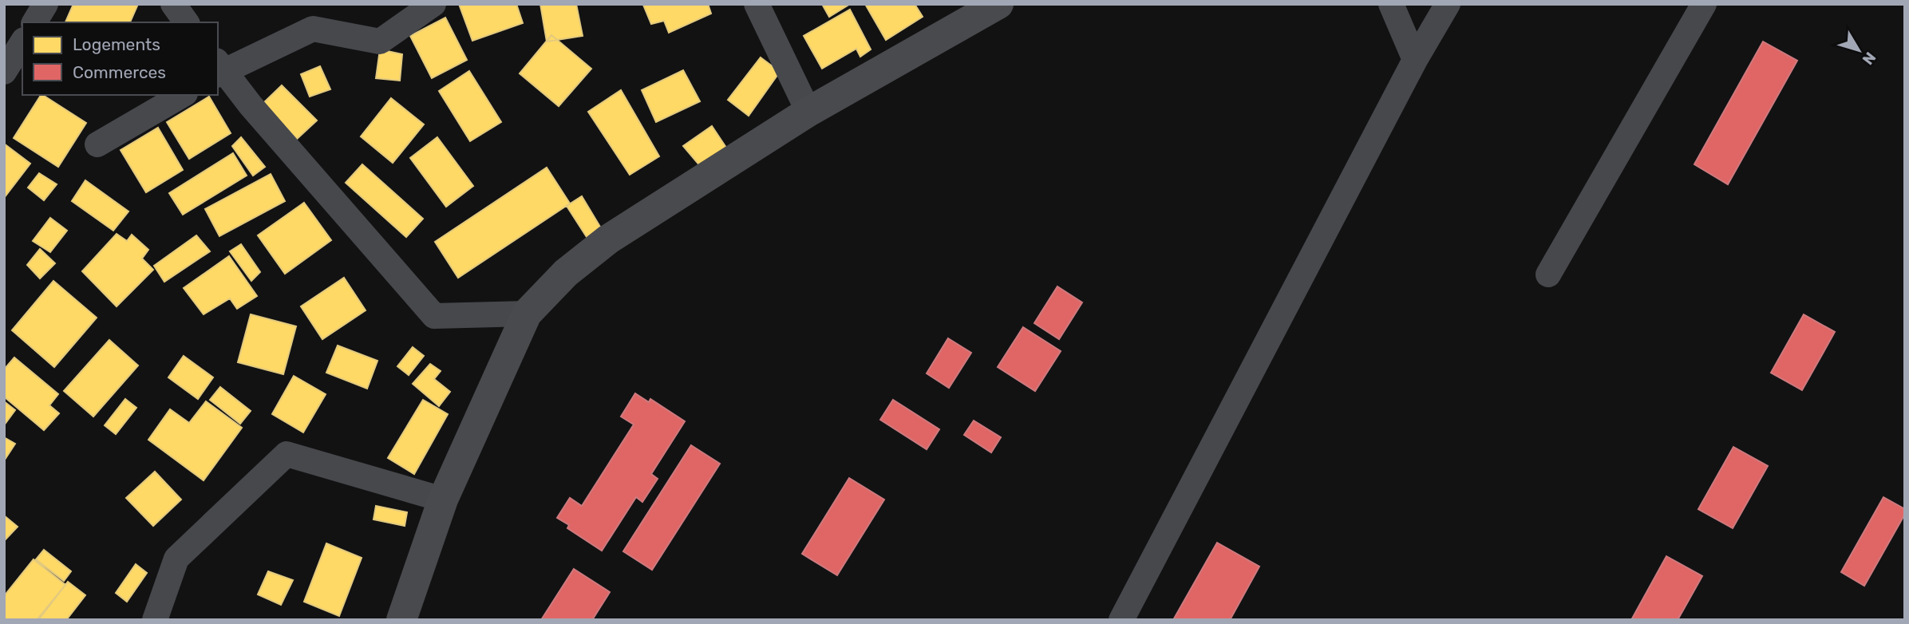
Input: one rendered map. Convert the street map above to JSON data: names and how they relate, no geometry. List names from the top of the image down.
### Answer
{
  "legend": ["Logements", "Commerces"],
  "north": "bottom right"
}
